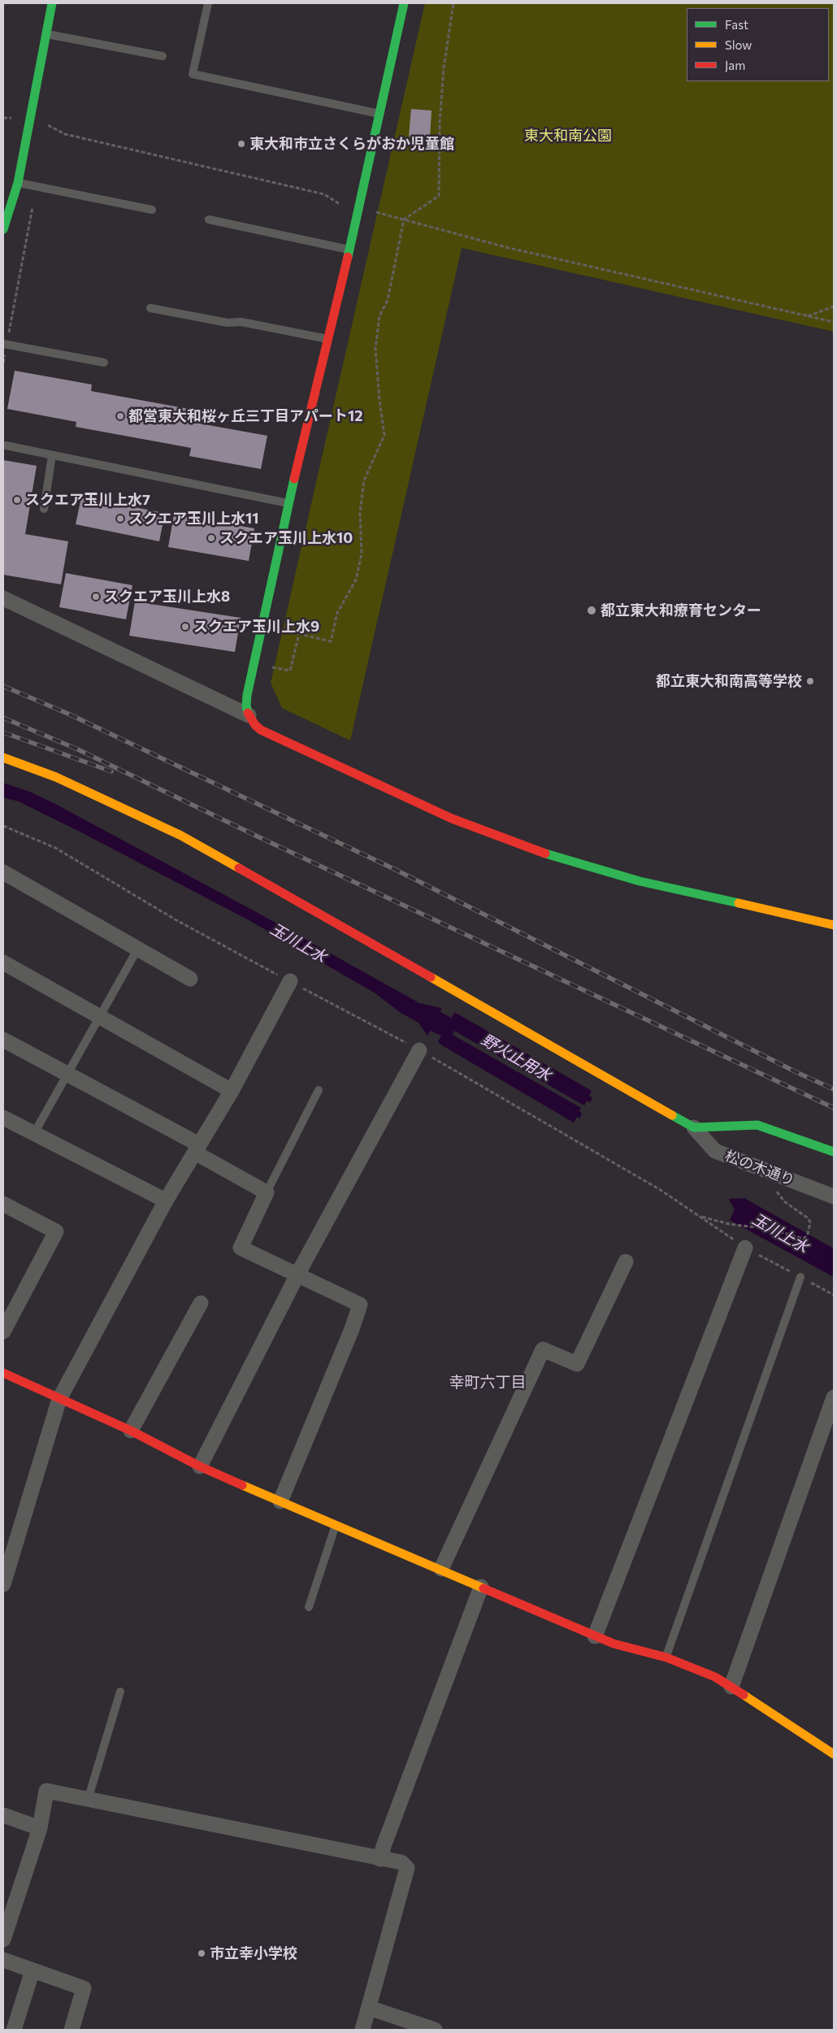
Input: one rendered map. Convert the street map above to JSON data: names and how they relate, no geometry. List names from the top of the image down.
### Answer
{
  "streets": {
    "street": ["松の木通り"]
  },
  "districts": ["幸町六丁目"],
  "water": ["玉川上水", "野火止用水"],
  "parks": ["東大和南公園"],
  "places": [
    "東大和市立さくらがおか児童館",
    "都営東大和桜ヶ丘三丁目アパート12",
    "スクエア玉川上水7",
    "スクエア玉川上水11",
    "スクエア玉川上水10",
    "スクエア玉川上水8",
    "都立東大和療育センター",
    "スクエア玉川上水9",
    "都立東大和南高等学校",
    "市立幸小学校"
  ],
  "legend": ["Fast", "Slow", "Jam"]
}
